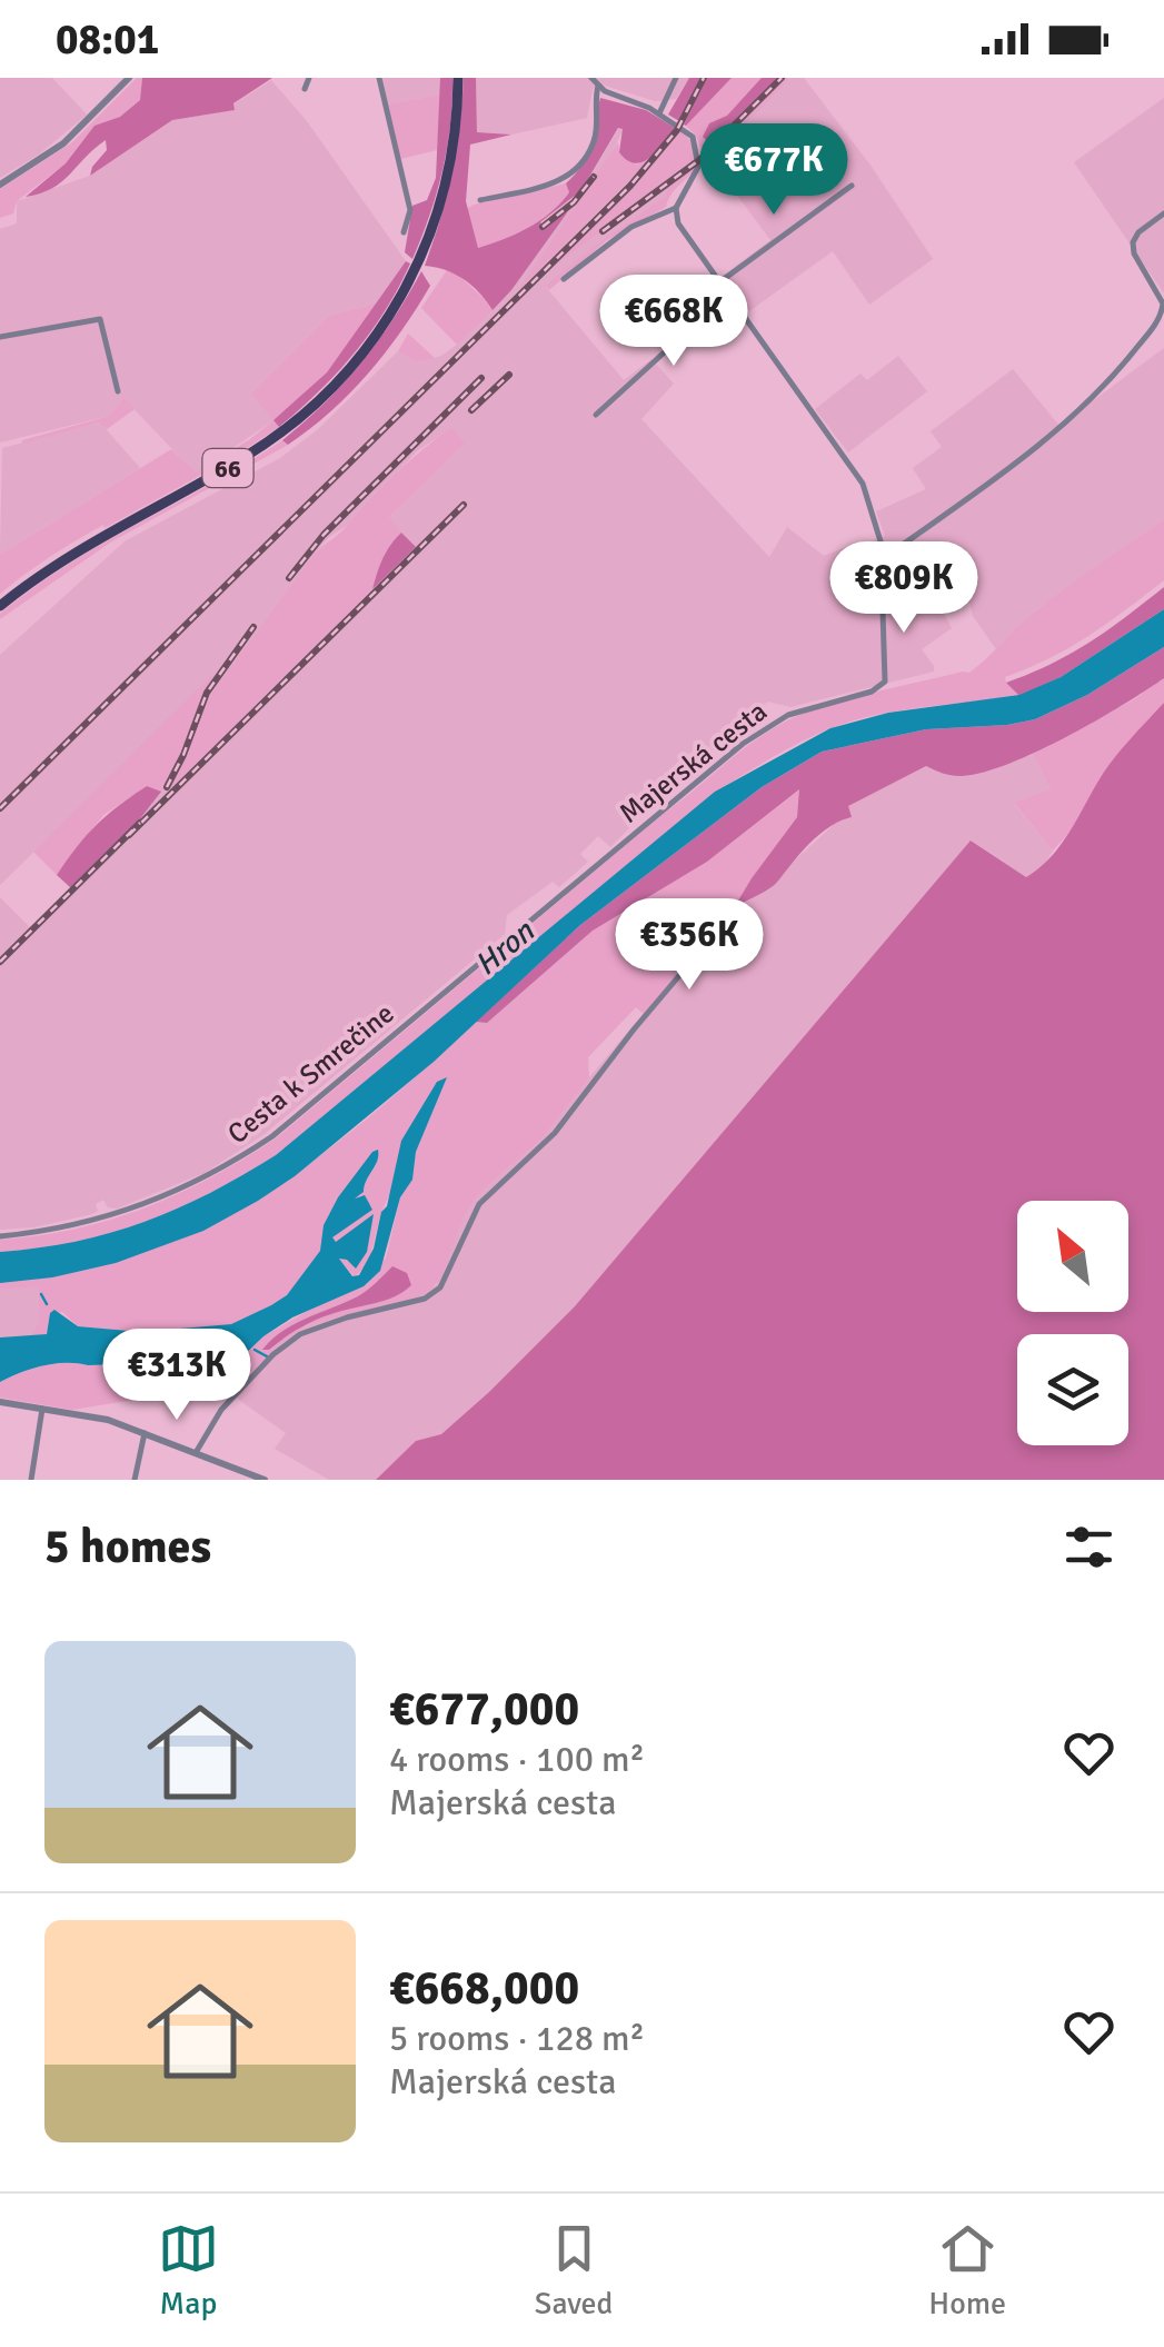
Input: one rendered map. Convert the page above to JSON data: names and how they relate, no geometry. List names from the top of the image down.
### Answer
{
  "streets": {
    "main road": ["66"],
    "street": ["Majerská cesta", "Cesta k Smrečine"]
  },
  "crossings": [
    ["Majerská cesta", "Cesta k Smrečine"]
  ],
  "water": ["Hron"],
  "north": "top left",
  "page": {
    "status": "08:01",
    "price": [
      "€677K",
      "€668K",
      "€809K",
      "€356K",
      "€313K"
    ],
    "heading": "5 homes",
    "list": [
      {
        "name": "€677,000",
        "note": "4 rooms · 100 m² · Majerská cesta"
      },
      {
        "name": "€668,000",
        "note": "5 rooms · 128 m² · Majerská cesta"
      }
    ],
    "tabs": ["Map", "Saved", "Home"]
  }
}
